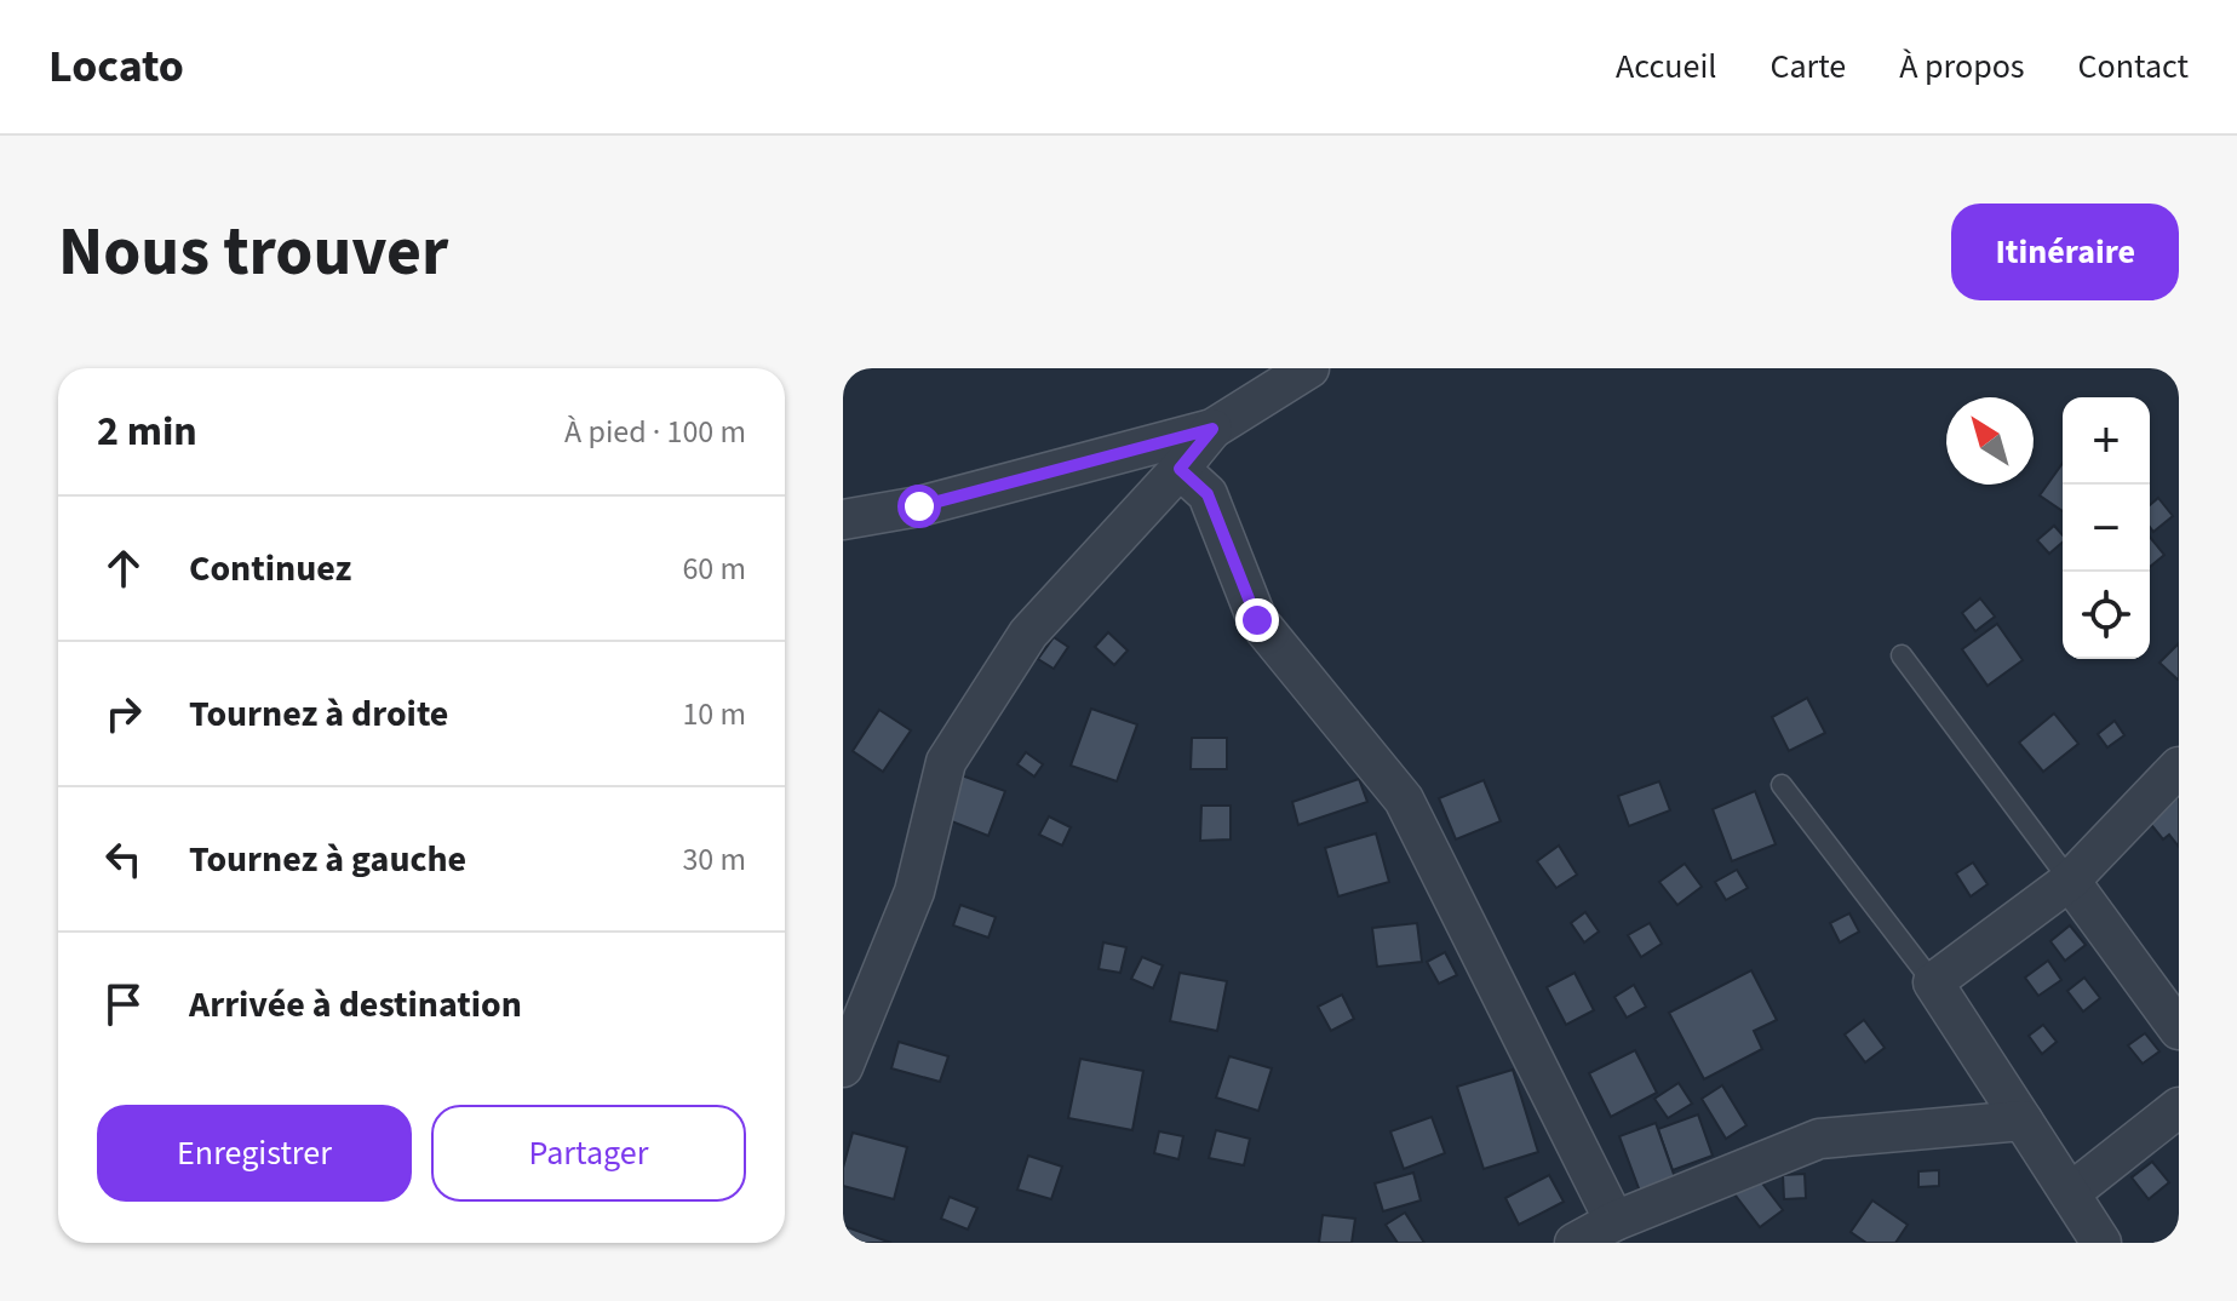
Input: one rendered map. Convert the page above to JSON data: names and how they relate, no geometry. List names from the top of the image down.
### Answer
{
  "north": "top left",
  "page": {
    "header": "Locato",
    "nav": [
      "Accueil",
      "Carte",
      "À propos",
      "Contact"
    ],
    "buttons": [
      "Itinéraire",
      ["Enregistrer", "Partager"]
    ],
    "title": "Nous trouver",
    "heading": ["2 min", "À pied · 100 m"],
    "map_buttons": ["+", "−"],
    "list": [
      ["Continuez", "60 m"],
      ["Tournez à droite", "10 m"],
      ["Tournez à gauche", "30 m"],
      "Arrivée à destination"
    ]
  }
}
